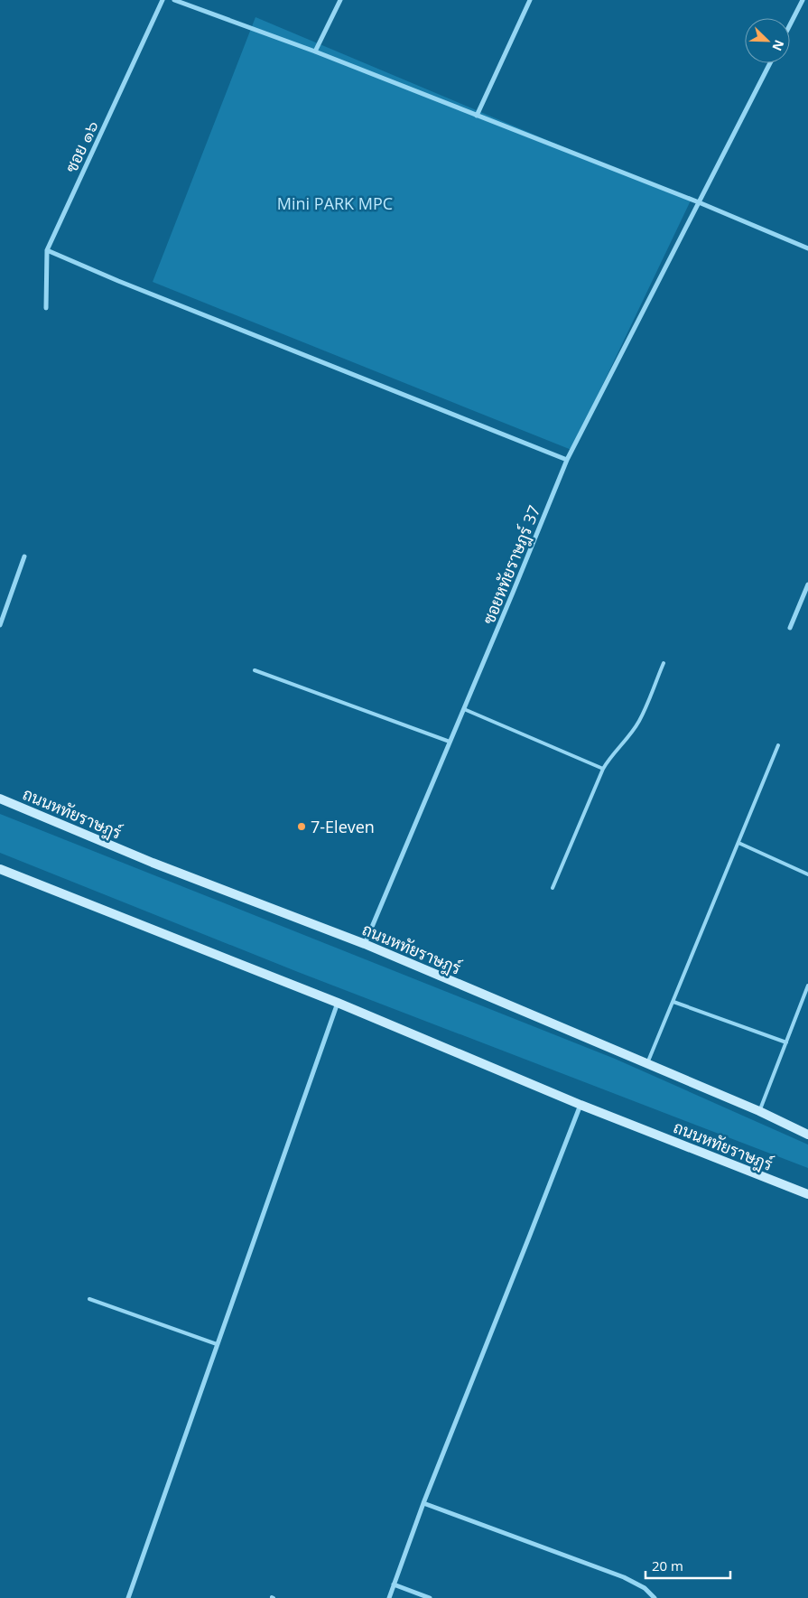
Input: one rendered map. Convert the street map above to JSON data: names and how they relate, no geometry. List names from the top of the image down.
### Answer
{
  "streets": {
    "main road": ["ถนนหทัยราษฎร์"],
    "street": ["ซอย ๑๖", "ซอยหทัยราษฎร์ 37"]
  },
  "crossings": [
    ["ซอยหทัยราษฎร์ 37", "ถนนหทัยราษฎร์"]
  ],
  "parks": ["Mini PARK MPC"],
  "places": ["7-Eleven"],
  "scale_bar": "20 m",
  "north": "bottom right"
}
